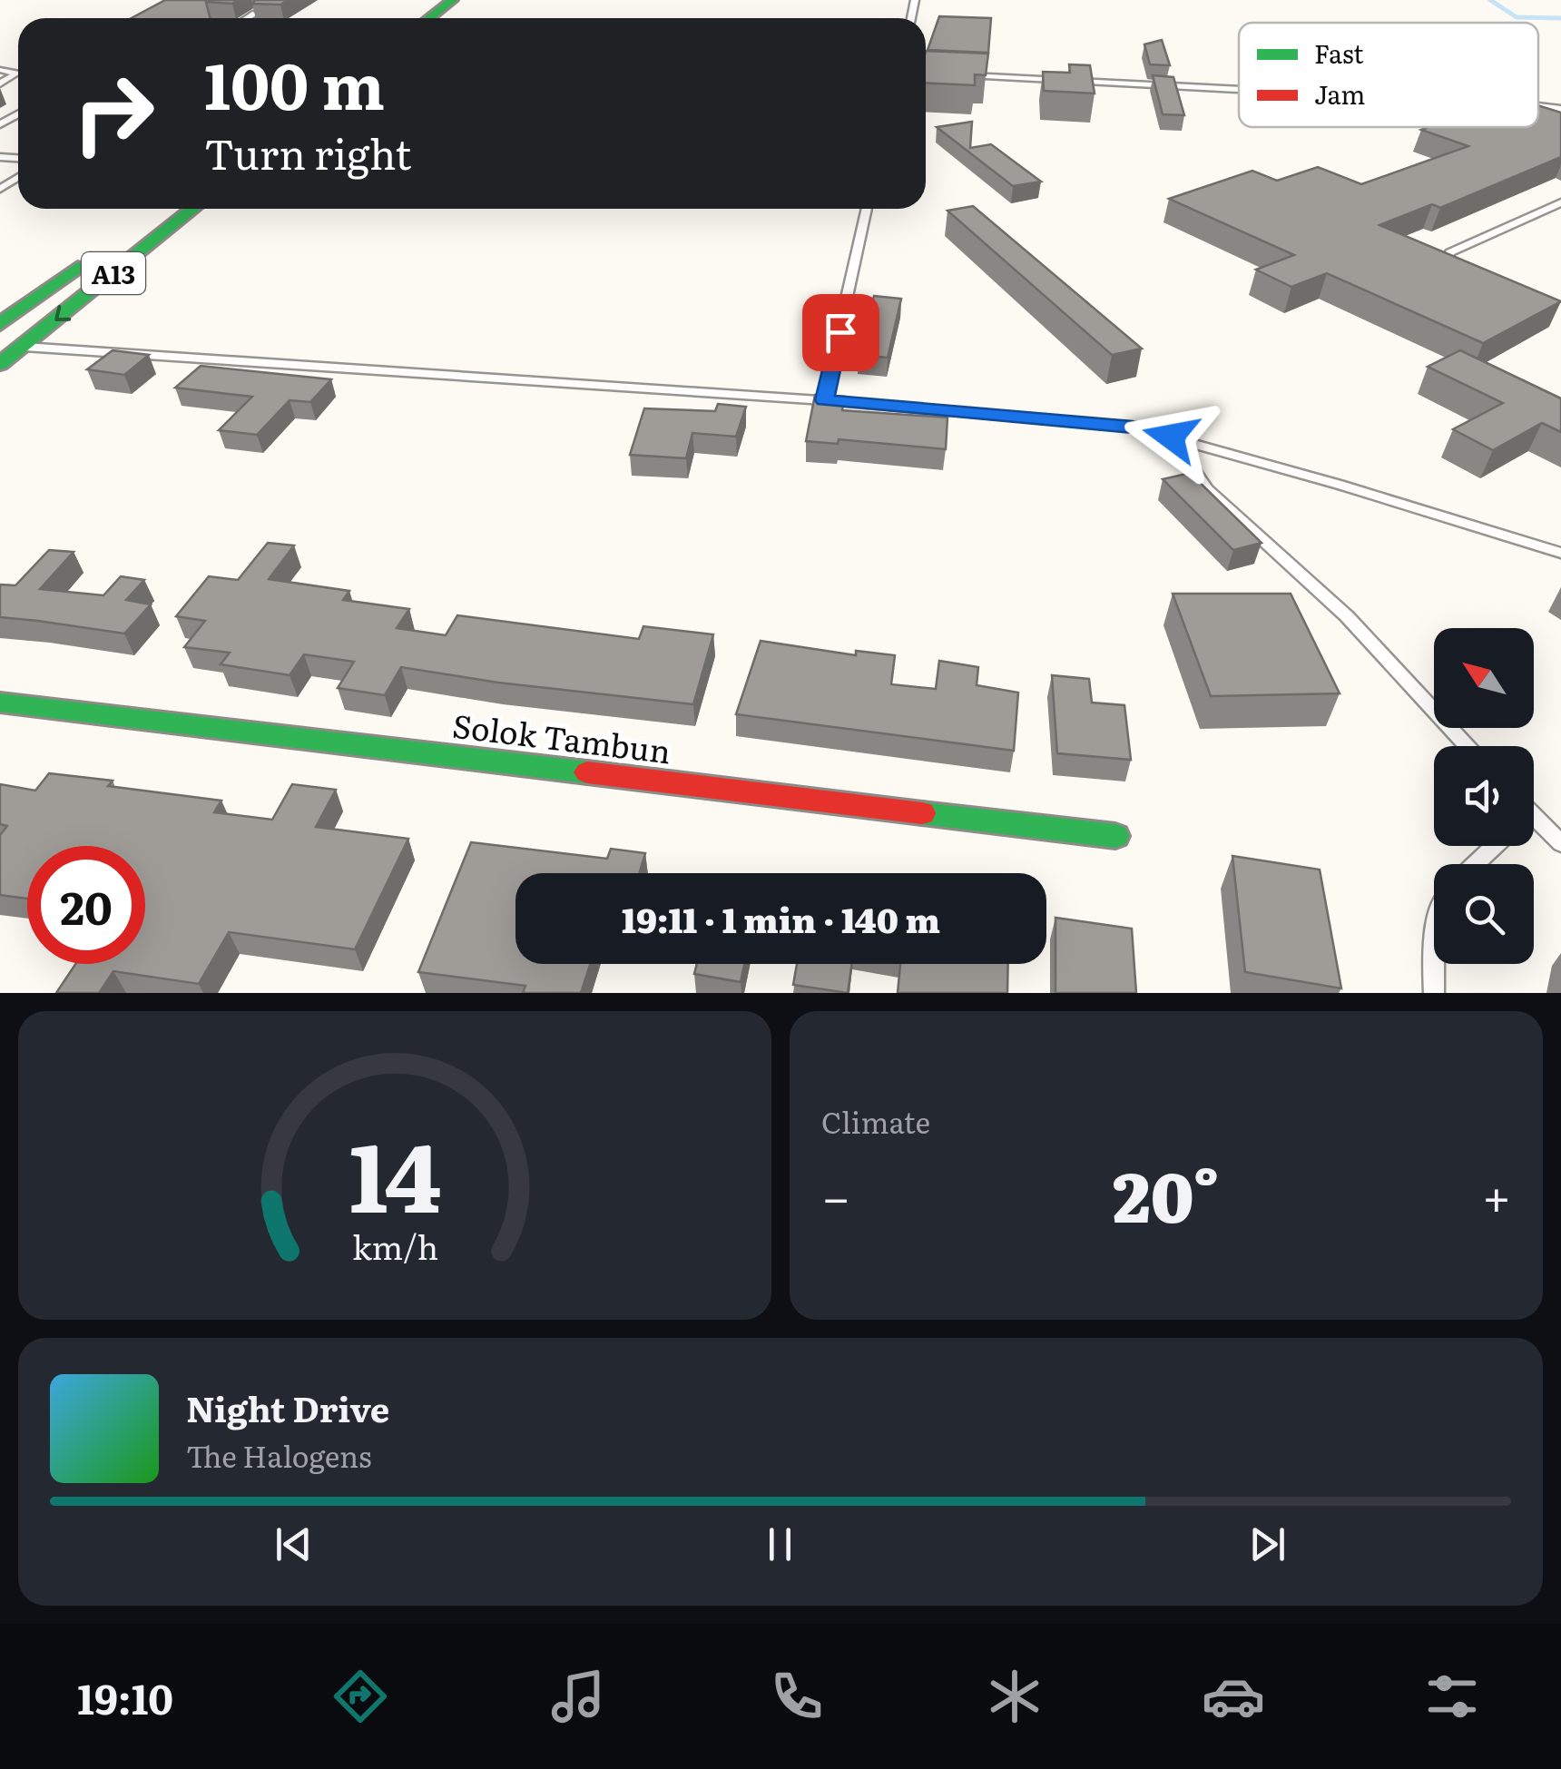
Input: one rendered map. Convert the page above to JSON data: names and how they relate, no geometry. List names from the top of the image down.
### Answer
{
  "streets": {
    "main road": ["A13", "Solok Tambun"]
  },
  "legend": ["Fast", "Jam"],
  "north": "top left",
  "page": {
    "turn": ["100 m", "Turn right"],
    "limit": "20",
    "trip": "19:11 · 1 min · 140 m",
    "tile": "Climate",
    "heat": ["−", "20°", "+"],
    "song": ["Night Drive", "The Halogens"],
    "tabs": "19:10",
    "gauge": ["14", "km/h"]
  }
}
